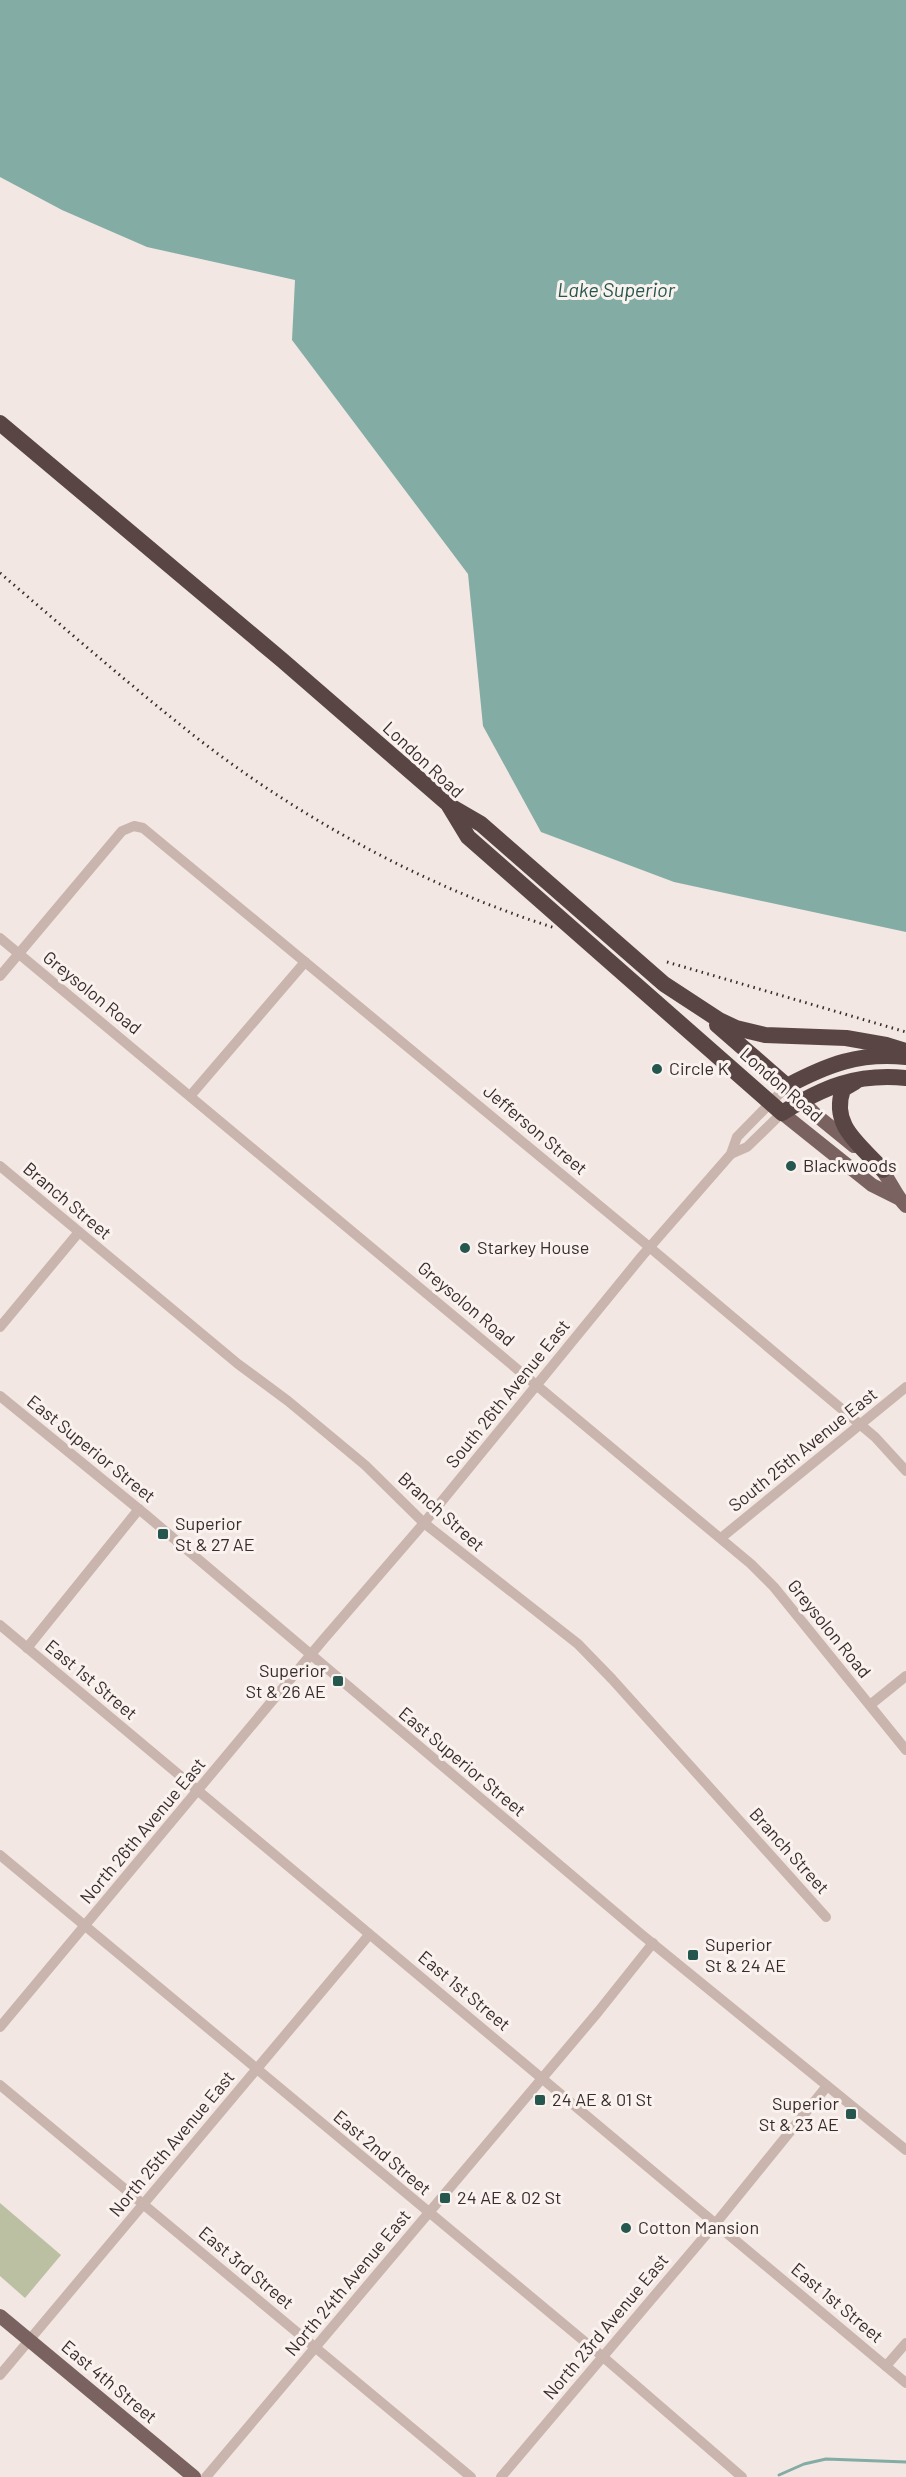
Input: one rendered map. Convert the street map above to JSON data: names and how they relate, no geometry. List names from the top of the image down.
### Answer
{
  "streets": {
    "highway": ["London Road"],
    "main road": ["East 4th Street"],
    "street": [
      "Greysolon Road",
      "Jefferson Street",
      "Branch Street",
      "South 26th Avenue East",
      "East Superior Street",
      "South 25th Avenue East",
      "East 1st Street",
      "North 26th Avenue East",
      "North 25th Avenue East",
      "East 2nd Street",
      "East 3rd Street",
      "North 24th Avenue East",
      "North 23rd Avenue East"
    ]
  },
  "crossings": [
    ["London Road", "South 26th Avenue East"],
    ["Greysolon Road", "Jefferson Street"],
    ["Greysolon Road", "South 26th Avenue East"],
    ["Greysolon Road", "South 25th Avenue East"],
    ["Jefferson Street", "South 26th Avenue East"],
    ["Jefferson Street", "South 25th Avenue East"],
    ["Branch Street", "South 26th Avenue East"],
    ["South 26th Avenue East", "East Superior Street"],
    ["South 26th Avenue East", "North 26th Avenue East"],
    ["East Superior Street", "North 26th Avenue East"],
    ["East Superior Street", "North 24th Avenue East"],
    ["East Superior Street", "North 23rd Avenue East"],
    ["East 1st Street", "North 26th Avenue East"],
    ["East 1st Street", "North 25th Avenue East"],
    ["East 1st Street", "North 24th Avenue East"],
    ["East 1st Street", "North 23rd Avenue East"],
    ["North 26th Avenue East", "East 2nd Street"],
    ["North 25th Avenue East", "East 2nd Street"],
    ["North 25th Avenue East", "East 3rd Street"],
    ["North 25th Avenue East", "East 4th Street"],
    ["East 2nd Street", "North 24th Avenue East"],
    ["East 2nd Street", "North 23rd Avenue East"],
    ["East 3rd Street", "North 24th Avenue East"]
  ],
  "water": ["Lake Superior"],
  "places": {
    "other": [
      "Circle K",
      "Blackwoods",
      "Starkey House",
      "Cotton Mansion"
    ],
    "transit": [
      "Superior St & 27 AE",
      "Superior St & 26 AE",
      "Superior St & 24 AE",
      "24 AE & 01 St",
      "Superior St & 23 AE",
      "24 AE & 02 St"
    ]
  }
}
